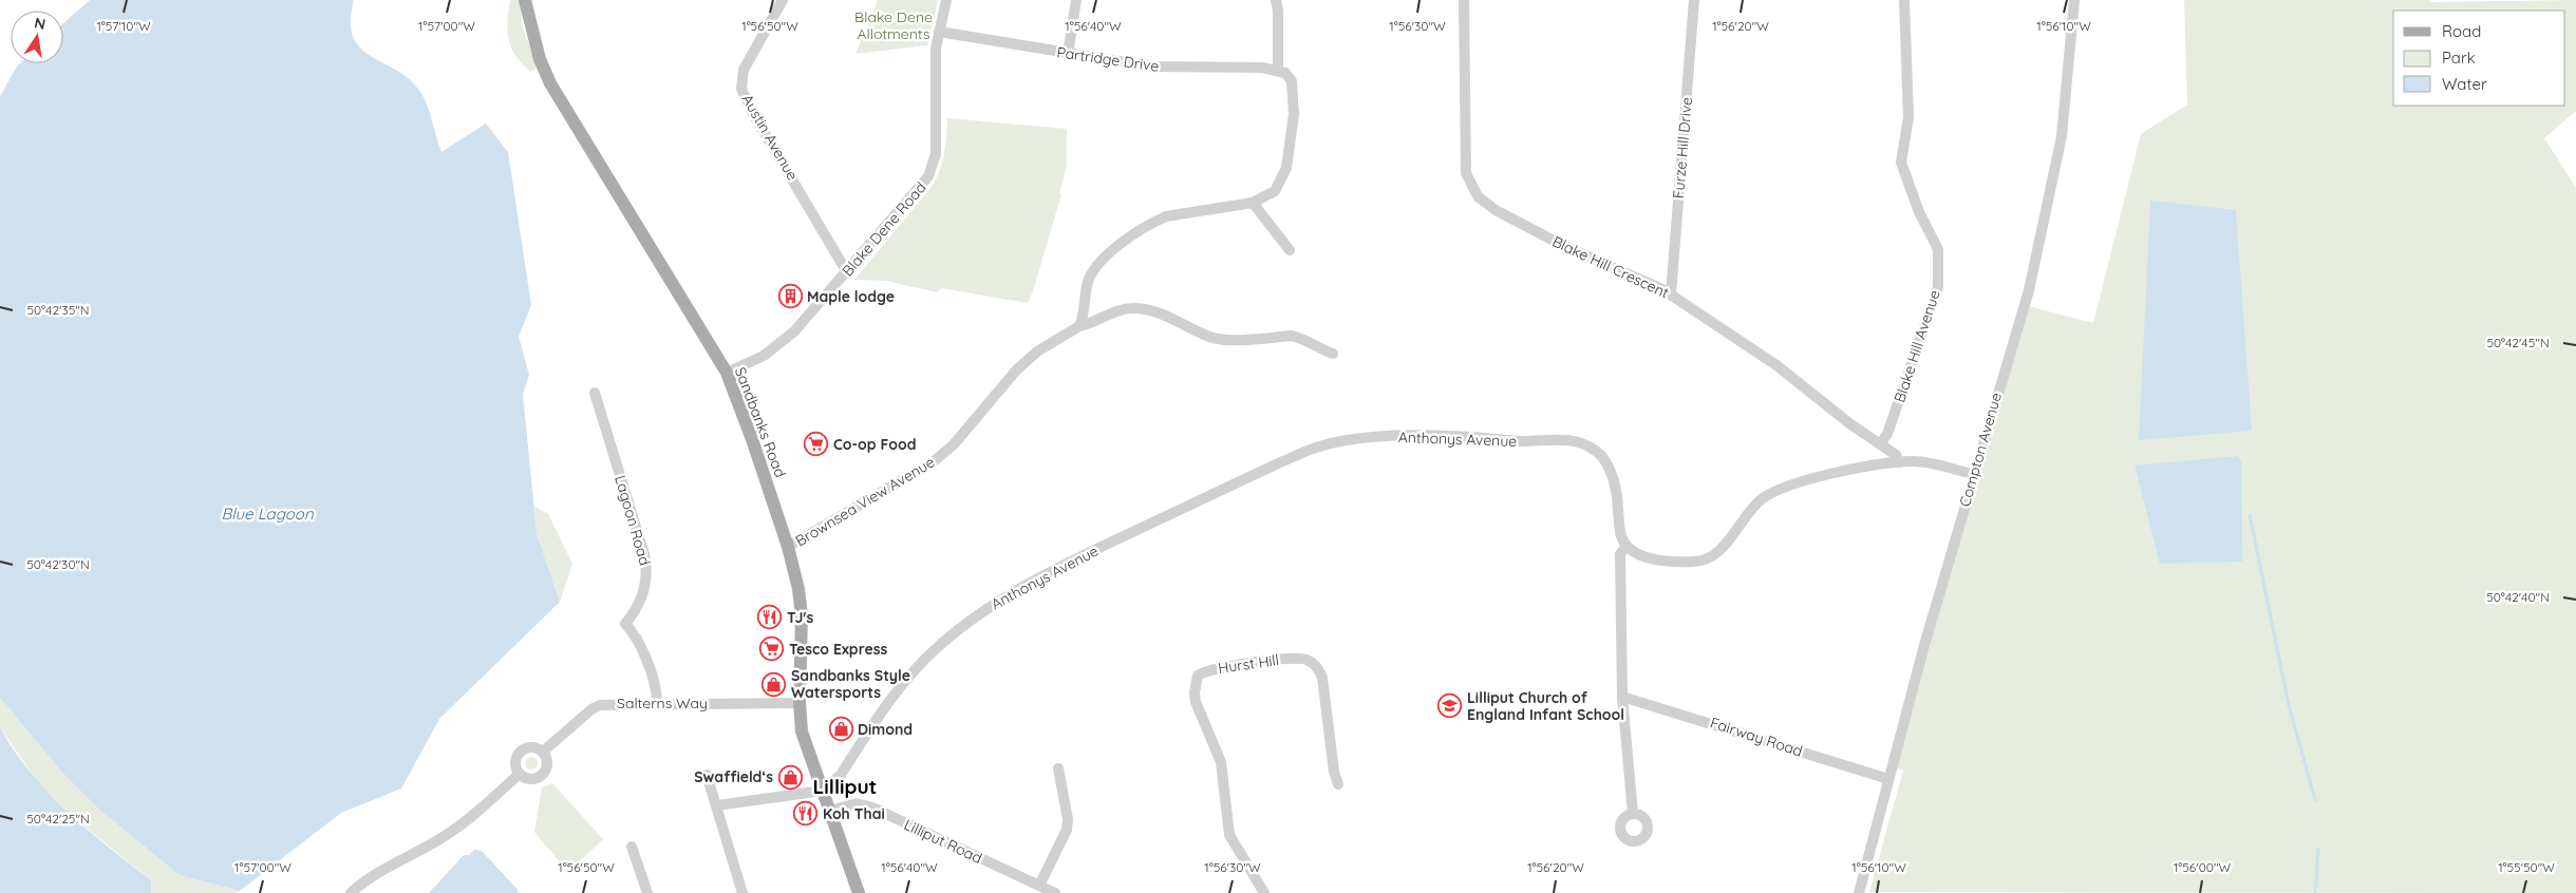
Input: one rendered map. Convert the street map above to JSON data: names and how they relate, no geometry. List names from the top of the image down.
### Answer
{
  "streets": {
    "main road": ["Sandbanks Road"],
    "street": [
      "Partridge Drive",
      "Austin Avenue",
      "Furze Hill Drive",
      "Blake Dene Road",
      "Blake Hill Crescent",
      "Blake Hill Avenue",
      "Anthonys Avenue",
      "Compton Avenue",
      "Brownsea View Avenue",
      "Lagoon Road",
      "Hurst Hill",
      "Salterns Way",
      "Fairway Road",
      "Lilliput Road"
    ]
  },
  "crossings": [
    ["Partridge Drive", "Blake Dene Road"],
    ["Austin Avenue", "Blake Dene Road"],
    ["Furze Hill Drive", "Blake Hill Crescent"],
    ["Blake Dene Road", "Sandbanks Road"],
    ["Blake Hill Crescent", "Blake Hill Avenue"],
    ["Sandbanks Road", "Anthonys Avenue"],
    ["Sandbanks Road", "Brownsea View Avenue"],
    ["Sandbanks Road", "Salterns Way"],
    ["Sandbanks Road", "Lilliput Road"],
    ["Compton Avenue", "Fairway Road"],
    ["Lagoon Road", "Salterns Way"]
  ],
  "districts": ["Lilliput"],
  "water": ["Blue Lagoon"],
  "parks": ["Blake Dene Allotments"],
  "places": {
    "building": ["Maple lodge"],
    "supermarket": ["Co-op Food", "Tesco Express"],
    "restaurant": ["TJ's", "Koh Thai"],
    "shop": ["Sandbanks Style Watersports", "Dimond", "Swaffield‘s"],
    "school or university": ["Lilliput Church of England Infant School"]
  },
  "legend": ["Road", "Park", "Water"],
  "north": "top",
  "coordinates": [
    "1°57'10\"W",
    "1°57'00\"W",
    "1°56'50\"W",
    "1°56'40\"W",
    "1°56'30\"W",
    "1°56'20\"W",
    "1°56'10\"W",
    "50°42'35\"N",
    "50°42'45\"N",
    "50°42'30\"N",
    "50°42'40\"N",
    "50°42'25\"N",
    "1°56'00\"W",
    "1°55'50\"W"
  ]
}
